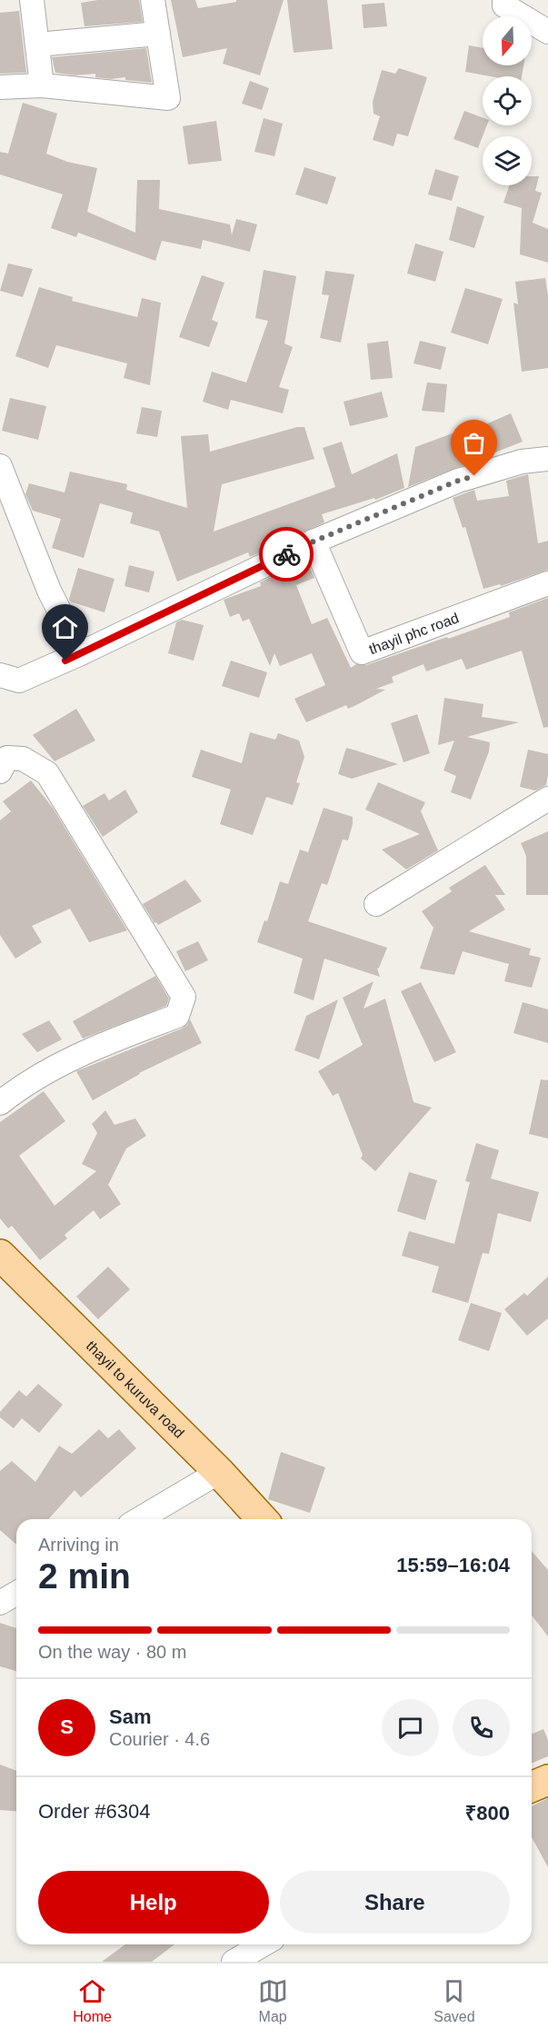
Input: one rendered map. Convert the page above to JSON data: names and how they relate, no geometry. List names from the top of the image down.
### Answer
{
  "streets": {
    "main road": ["thayil to kuruva road"],
    "street": ["thayil phc road"]
  },
  "north": "bottom",
  "page": {
    "heading": ["2 min", "Arriving in", "15:59–16:04"],
    "panel": [
      "Sam",
      "Courier · 4.6",
      "Order #6304",
      "₹800"
    ],
    "bar": "On the way · 80 m",
    "round": "S",
    "buttons": ["Help", "Share"],
    "tabs": ["Home", "Map", "Saved"]
  }
}
